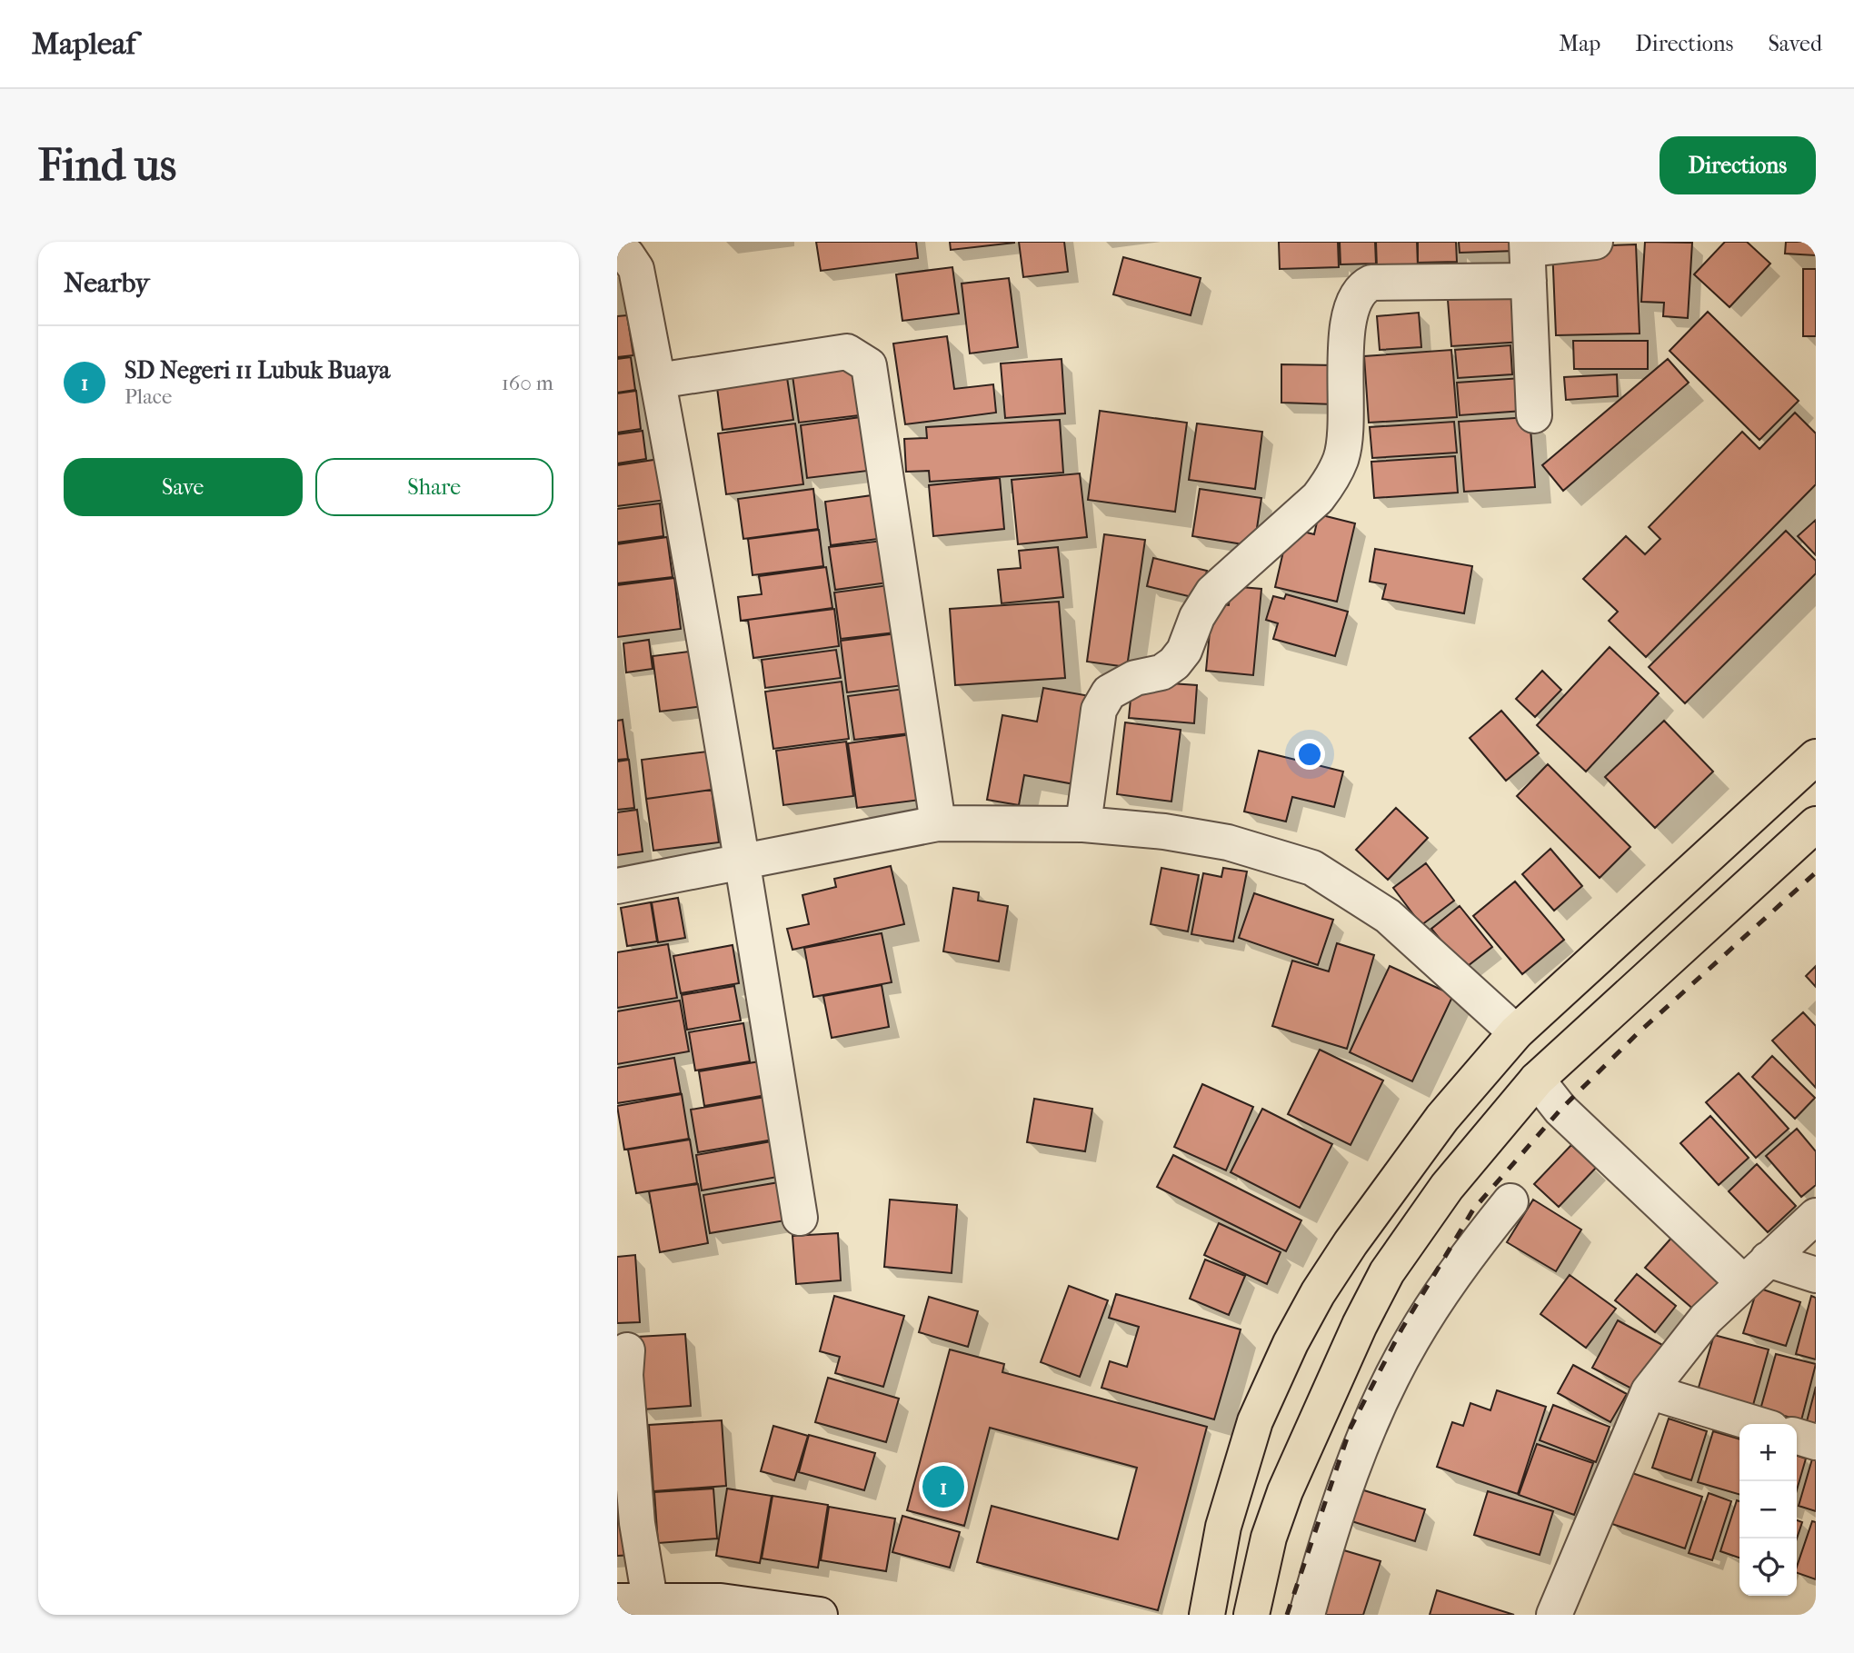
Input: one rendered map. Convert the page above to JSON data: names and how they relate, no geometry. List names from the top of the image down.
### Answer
{
  "page": {
    "header": "Mapleaf",
    "nav": ["Map", "Directions", "Saved"],
    "buttons": [
      "Directions",
      ["Save", "Share"]
    ],
    "title": "Find us",
    "heading": "Nearby",
    "list": [
      {
        "mark": "1",
        "name": "SD Negeri 11 Lubuk Buaya",
        "note": "Place",
        "value": "160 m"
      }
    ],
    "map_buttons": ["+", "−"],
    "pins": "1"
  }
}
